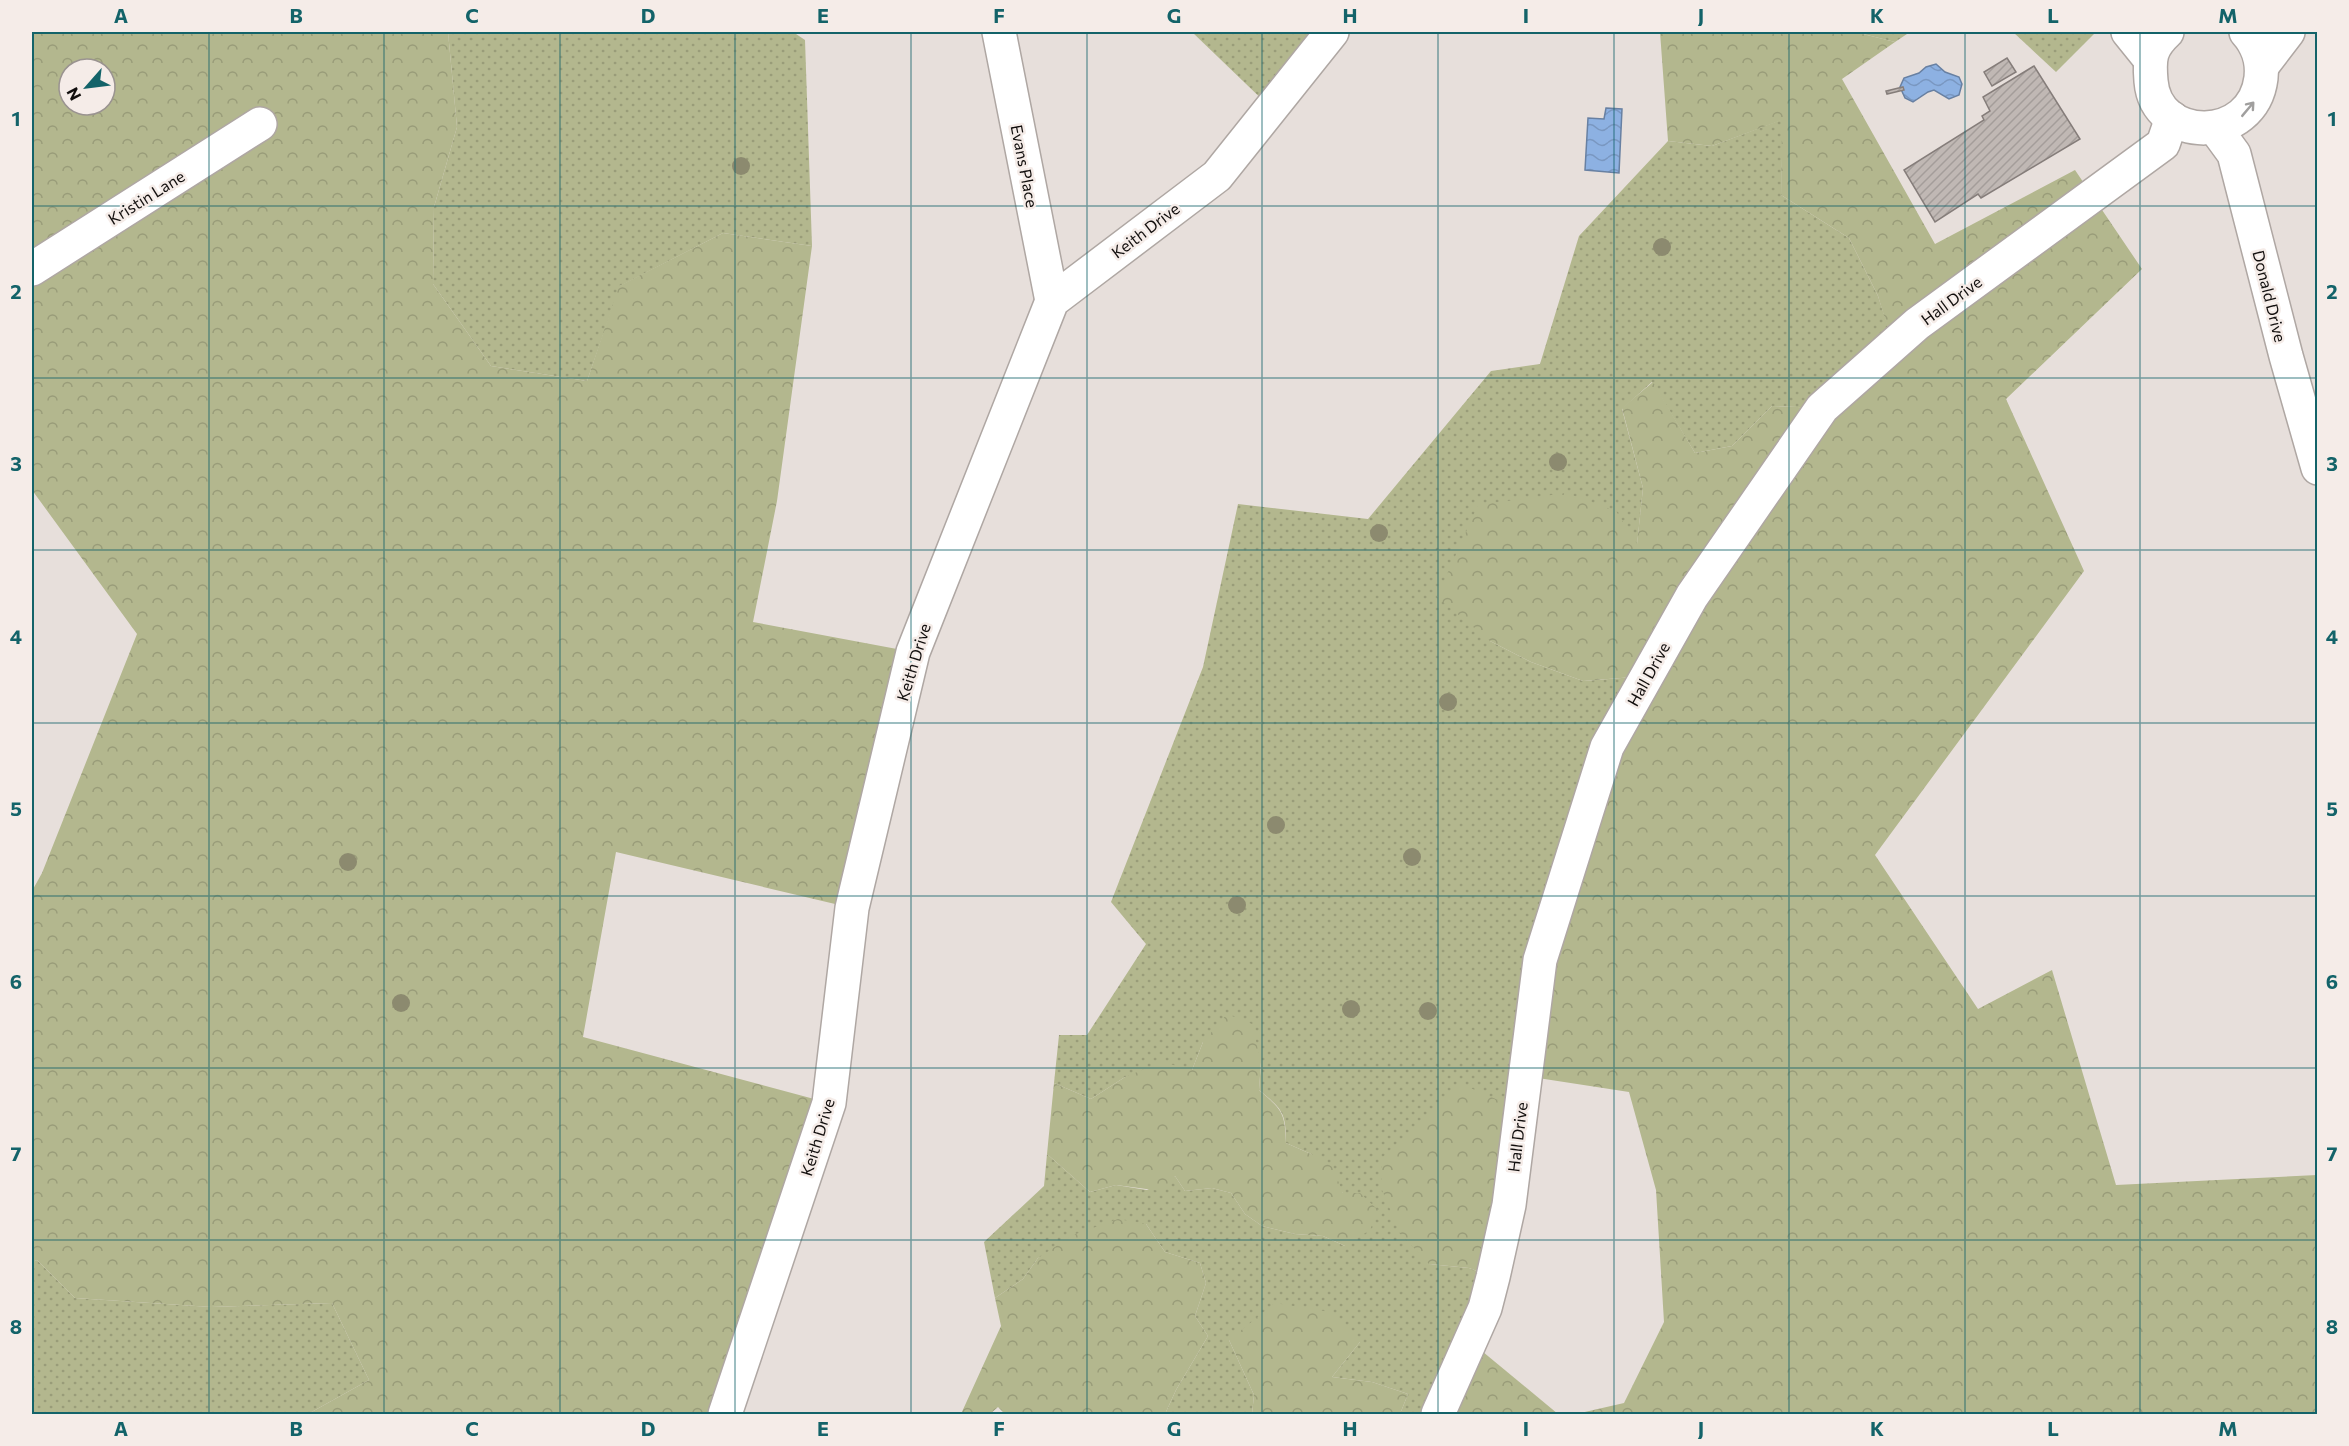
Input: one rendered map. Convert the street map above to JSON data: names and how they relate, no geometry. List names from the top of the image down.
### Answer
{
  "streets": {
    "street": [
      "Evans Place",
      "Kristin Lane",
      "Keith Drive",
      "Donald Drive",
      "Hall Drive"
    ]
  },
  "crossings": [
    ["Evans Place", "Keith Drive"]
  ],
  "north": "bottom left",
  "grid": {
    "columns": [
      "A",
      "B",
      "C",
      "D",
      "E",
      "F",
      "G",
      "H",
      "I",
      "J",
      "K",
      "L",
      "M"
    ],
    "rows": [
      "1",
      "2",
      "3",
      "4",
      "5",
      "6",
      "7",
      "8"
    ]
  }
}
